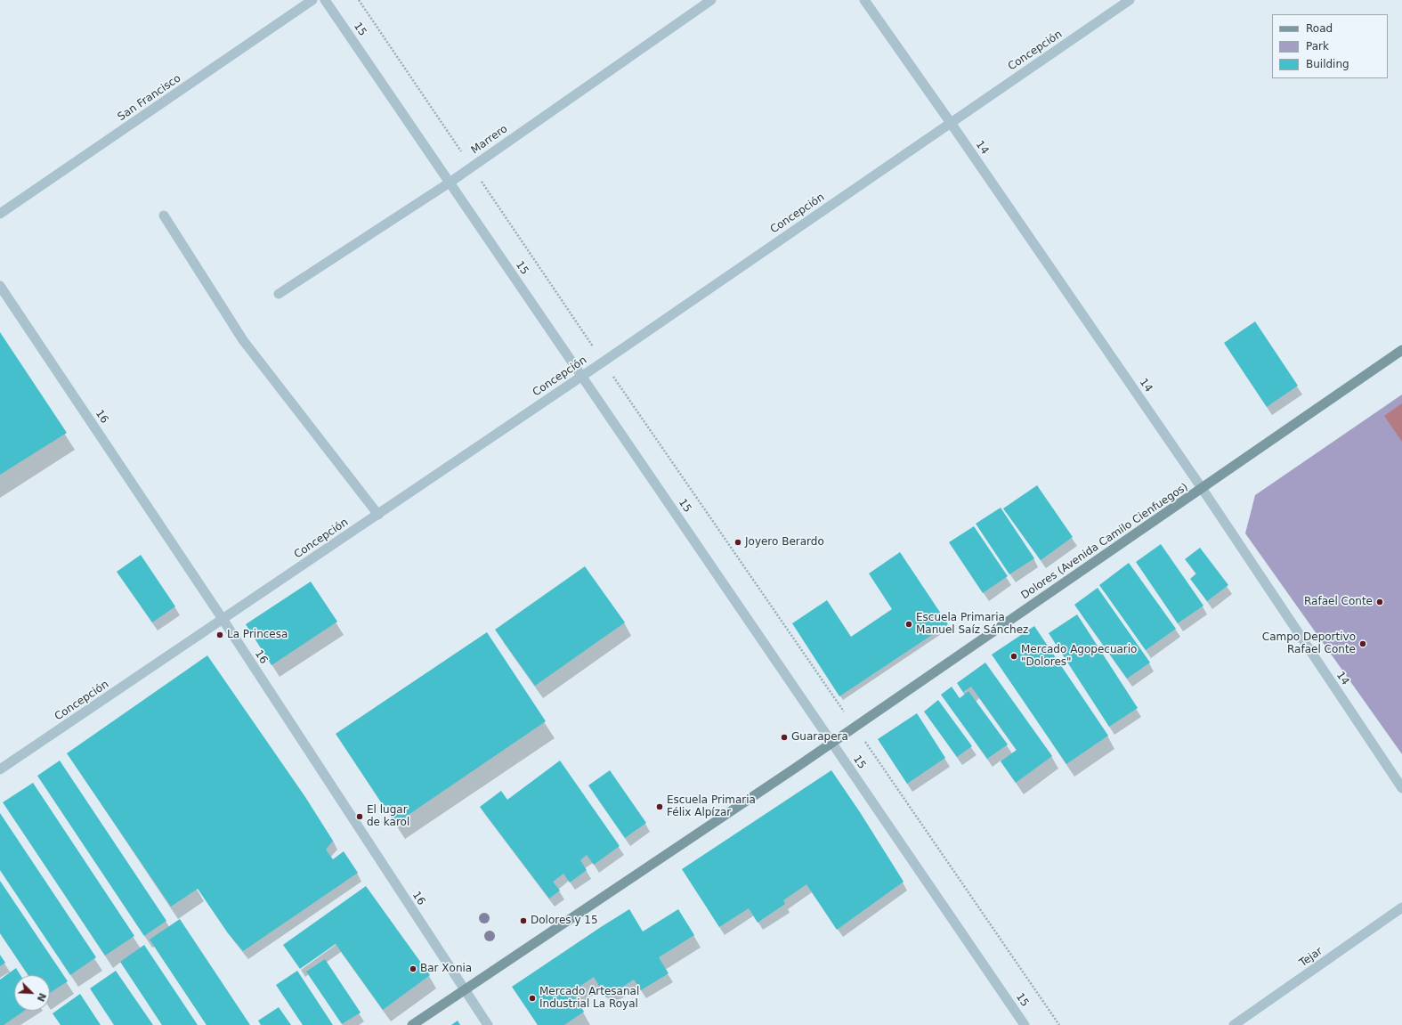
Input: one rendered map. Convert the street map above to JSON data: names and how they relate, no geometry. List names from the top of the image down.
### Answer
{
  "streets": {
    "main road": ["Dolores (Avenida Camilo Cienfuegos)"],
    "street": [
      "15",
      "Concepción",
      "San Francisco",
      "Marrero",
      "14",
      "16",
      "Tejar"
    ]
  },
  "crossings": [
    ["15", "Concepción"],
    ["15", "Marrero"],
    ["15", "Dolores (Avenida Camilo Cienfuegos)"],
    ["Concepción", "14"],
    ["Concepción", "16"],
    ["14", "Dolores (Avenida Camilo Cienfuegos)"],
    ["16", "Dolores (Avenida Camilo Cienfuegos)"]
  ],
  "places": [
    "Joyero Berardo",
    "Rafael Conte",
    "Escuela Primaria Manuel Saíz Sánchez",
    "La Princesa",
    "Campo Deportivo Rafael Conte",
    "Mercado Agopecuario \"Dolores\"",
    "Guarapera",
    "Escuela Primaria Félix Alpízar",
    "El lugar de karol",
    "Dolores y 15",
    "Bar Xonia",
    "Mercado Artesanal Industrial La Royal"
  ],
  "legend": ["Road", "Park", "Building"],
  "north": "bottom right"
}
